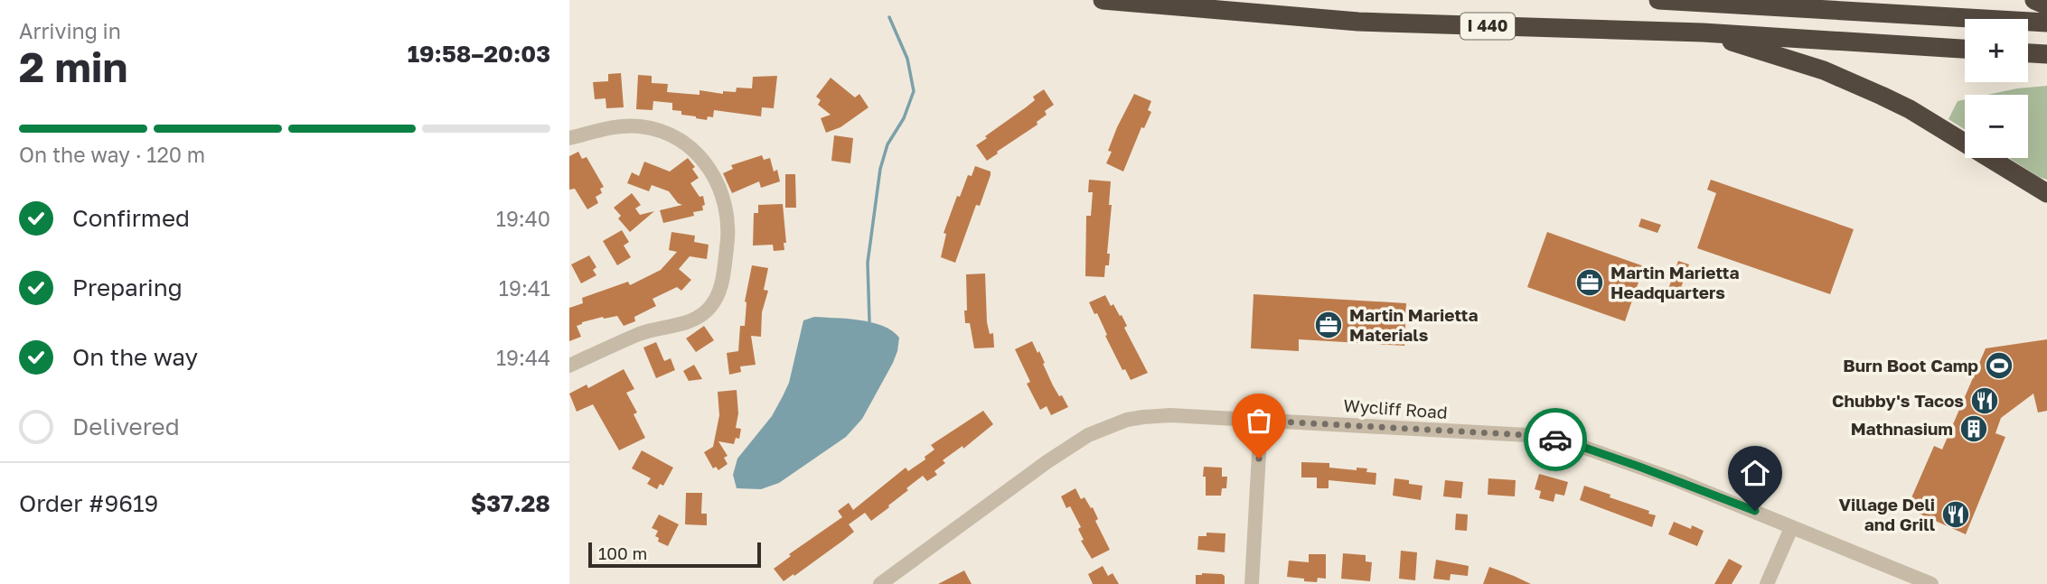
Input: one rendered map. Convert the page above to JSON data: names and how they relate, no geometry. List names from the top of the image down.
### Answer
{
  "streets": {
    "highway": ["I 440"],
    "street": ["Wycliff Road"]
  },
  "places": {
    "office": ["Martin Marietta Headquarters", "Martin Marietta Materials"],
    "sports": ["Burn Boot Camp"],
    "restaurant": ["Chubby's Tacos", "Village Deli and Grill"],
    "building": ["Mathnasium"]
  },
  "scale_bar": "100 m",
  "page": {
    "heading": ["2 min", "Arriving in", "19:58–20:03"],
    "panel": ["Order #9619", "$37.28"],
    "map_buttons": ["+", "−"],
    "bar": "On the way · 120 m",
    "list": [
      ["Confirmed", "19:40"],
      ["Preparing", "19:41"],
      ["On the way", "19:44"],
      "Delivered"
    ],
    "scale": "100 m"
  }
}
